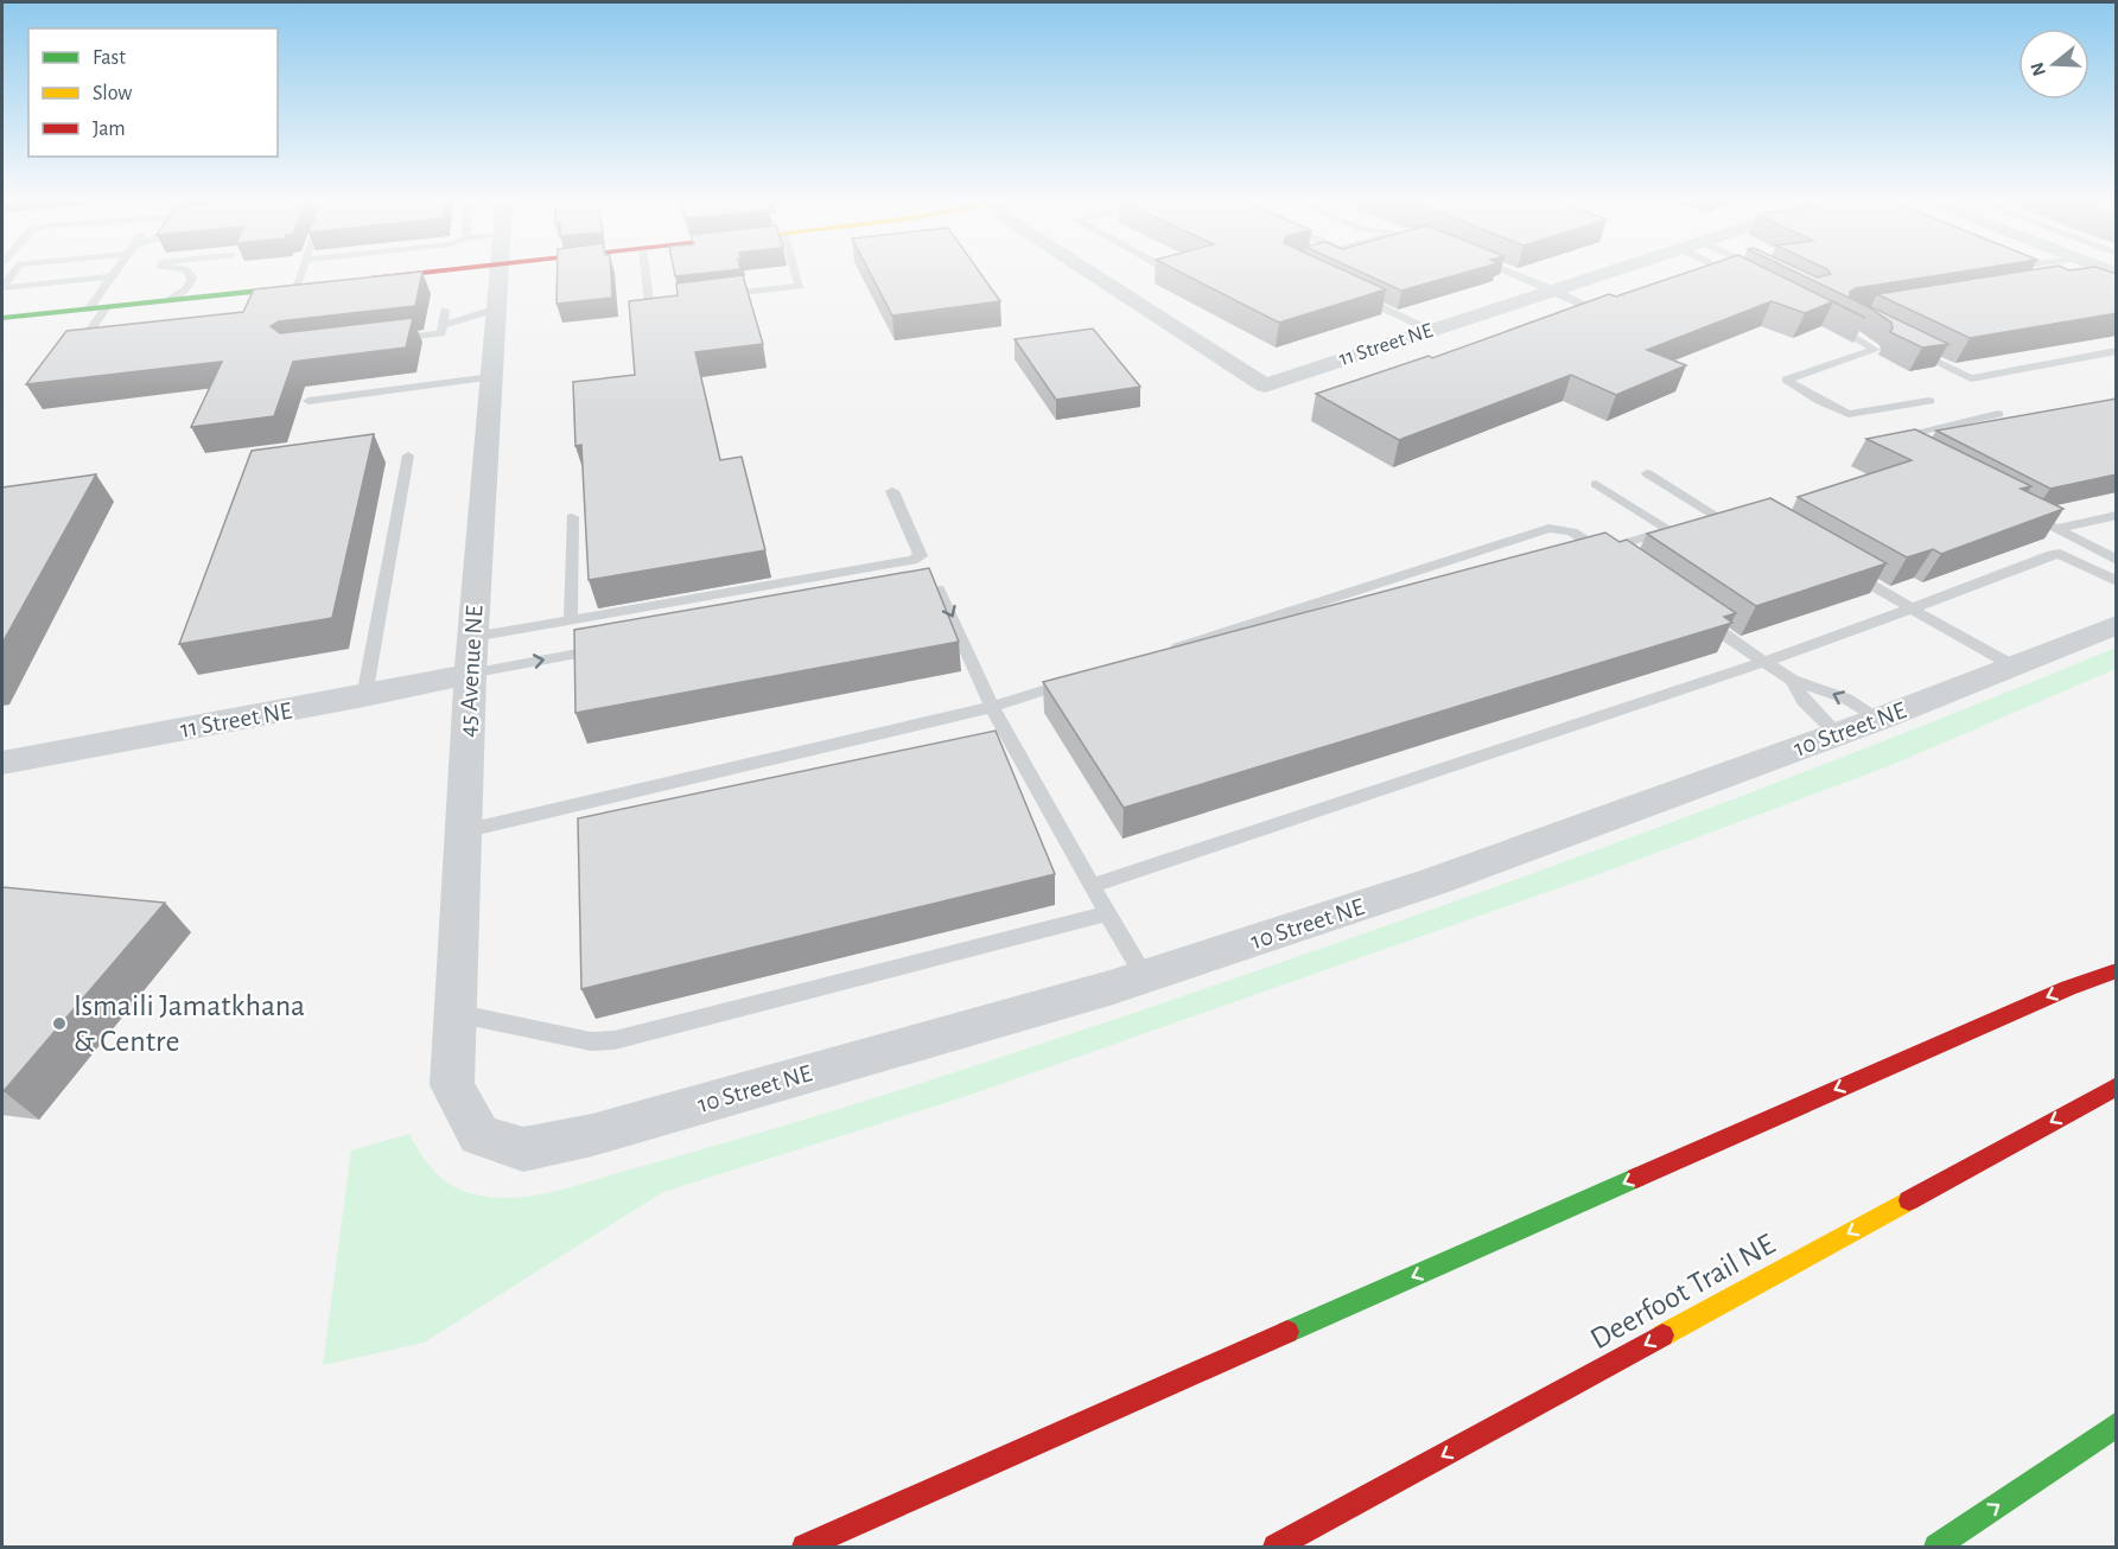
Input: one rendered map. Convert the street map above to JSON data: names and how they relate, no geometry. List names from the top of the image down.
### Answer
{
  "streets": {
    "main road": ["Deerfoot Trail NE"],
    "street": ["11 Street NE", "45 Avenue NE", "10 Street NE"]
  },
  "crossings": [
    ["11 Street NE", "45 Avenue NE"],
    ["45 Avenue NE", "10 Street NE"]
  ],
  "places": ["Ismaili Jamatkhana & Centre"],
  "legend": ["Fast", "Slow", "Jam"],
  "north": "left"
}
